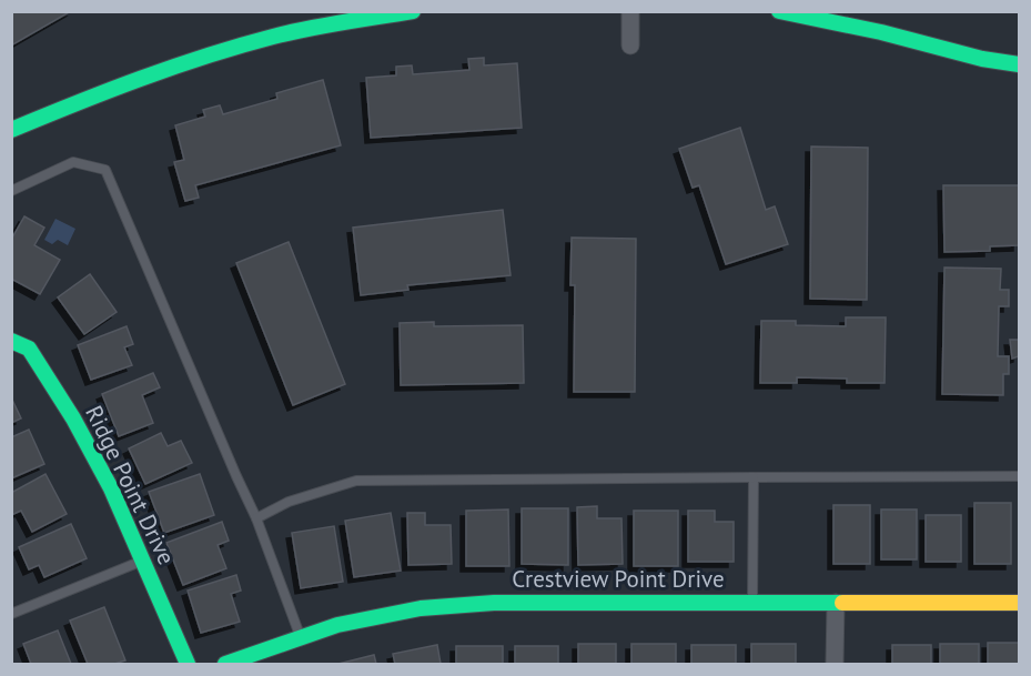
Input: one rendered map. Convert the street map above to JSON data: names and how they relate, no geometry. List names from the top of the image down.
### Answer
{
  "streets": {
    "street": ["Ridge Point Drive", "Crestview Point Drive"]
  }
}
